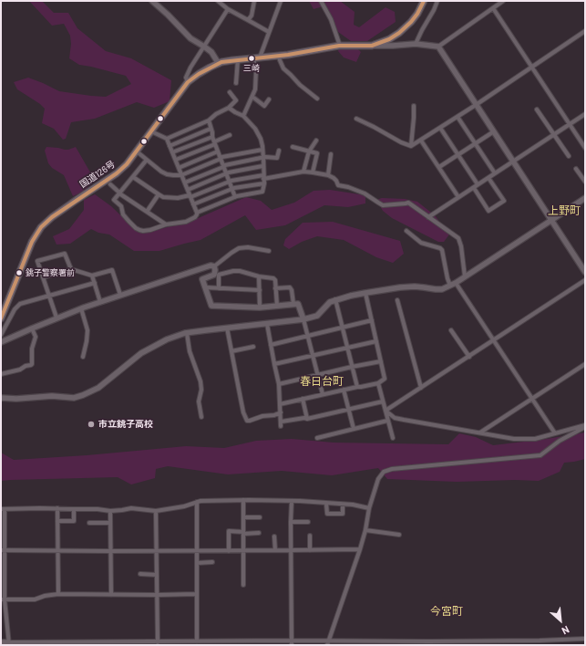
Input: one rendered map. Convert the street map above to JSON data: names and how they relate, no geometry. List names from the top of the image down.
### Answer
{
  "streets": {
    "highway": ["国道126号"]
  },
  "districts": ["上野町", "春日台町", "今宮町"],
  "places": ["三崎", "銚子警察署前", "市立銚子高校"],
  "north": "bottom right"
}
